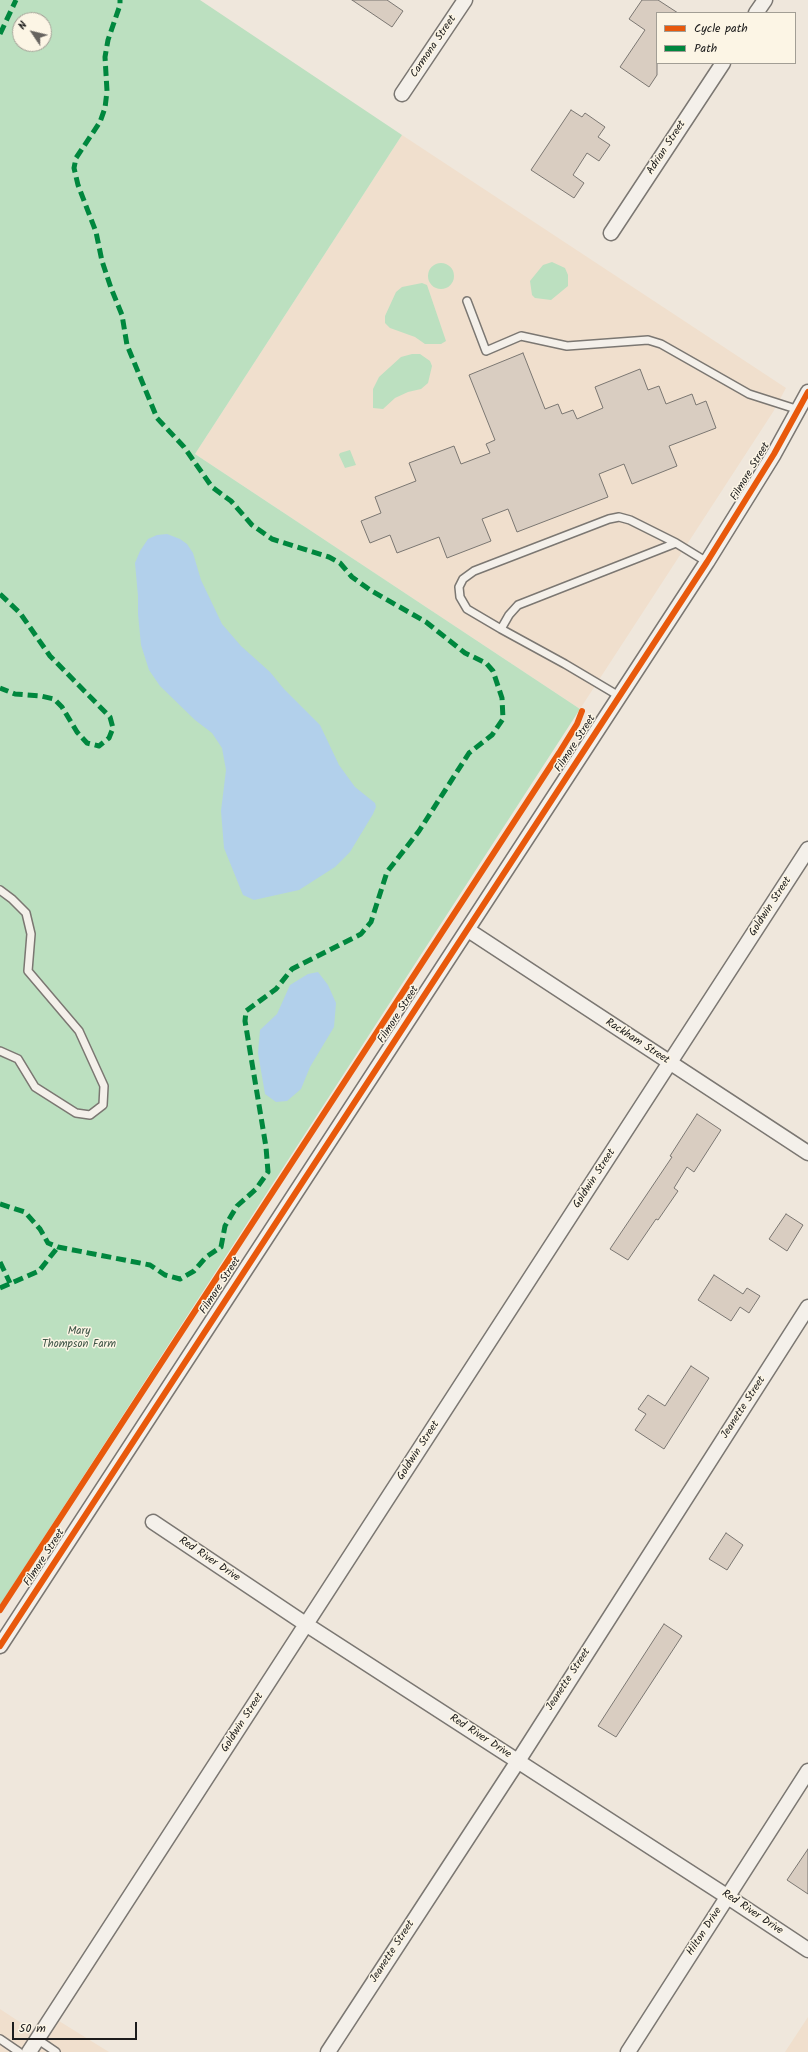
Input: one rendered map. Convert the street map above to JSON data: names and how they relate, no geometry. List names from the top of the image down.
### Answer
{
  "streets": {
    "street": [
      "Carmona Street",
      "Adrian Street",
      "Filmore Street",
      "Goldwin Street",
      "Rackham Street",
      "Jeanette Street",
      "Red River Drive",
      "Hilton Drive"
    ]
  },
  "crossings": [
    ["Filmore Street", "Rackham Street"],
    ["Goldwin Street", "Rackham Street"],
    ["Goldwin Street", "Red River Drive"],
    ["Jeanette Street", "Red River Drive"],
    ["Red River Drive", "Hilton Drive"]
  ],
  "parks": ["Mary Thompson Farm"],
  "legend": ["Cycle path", "Path"],
  "scale_bar": "50 m",
  "north": "top left"
}
